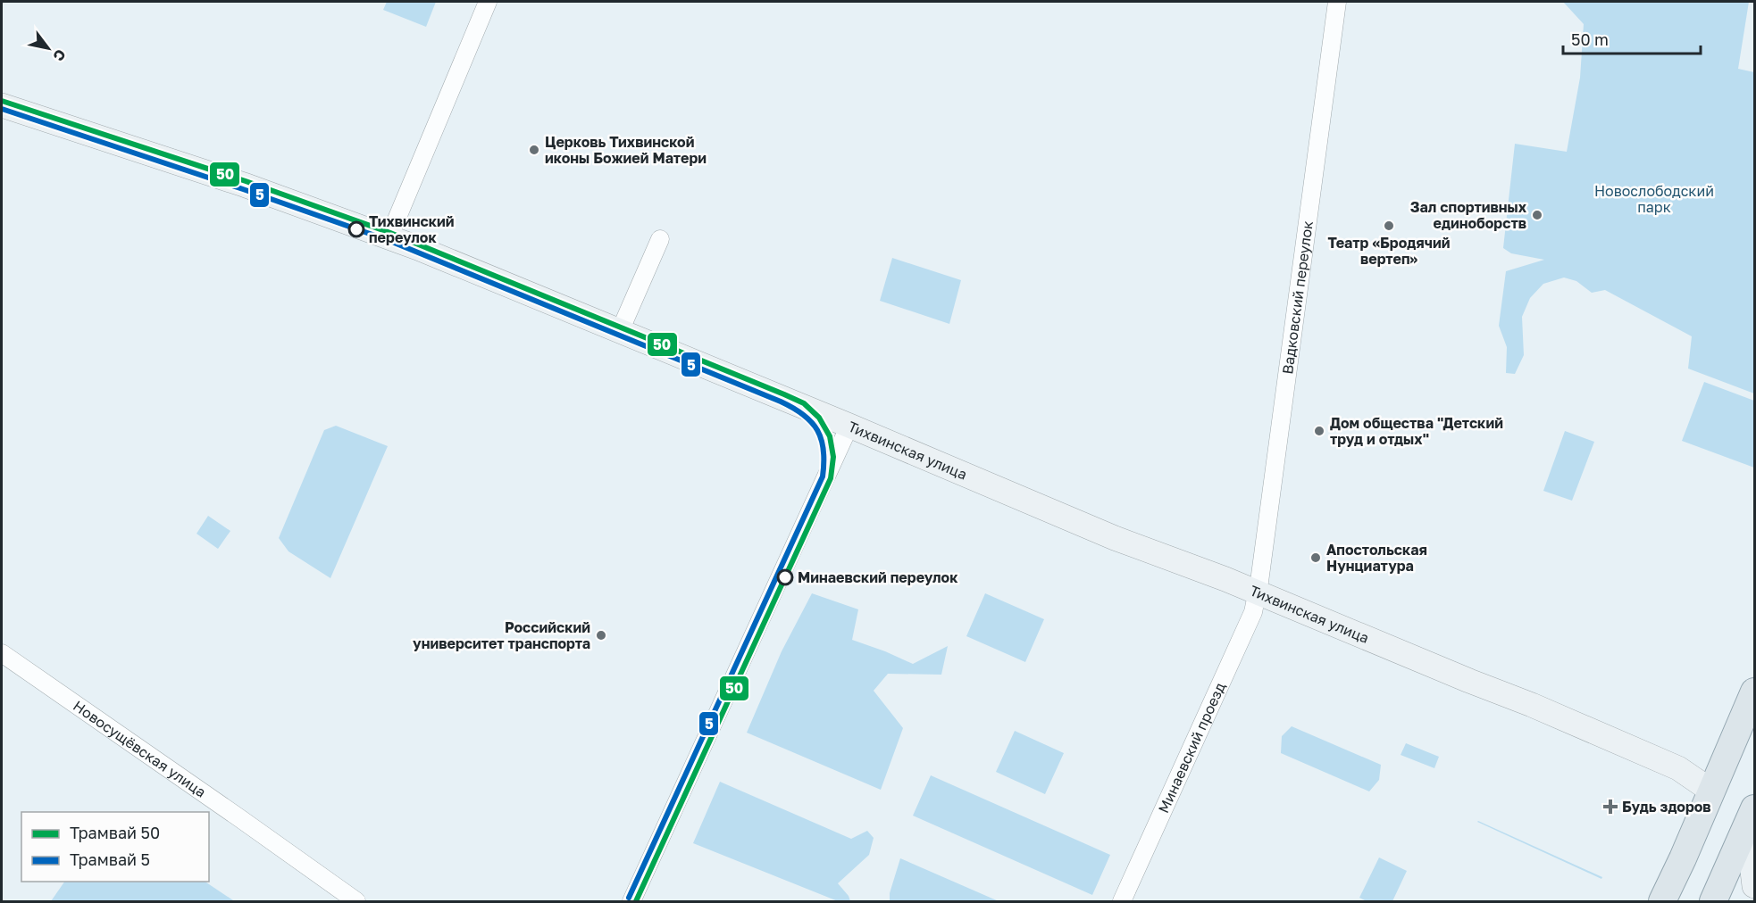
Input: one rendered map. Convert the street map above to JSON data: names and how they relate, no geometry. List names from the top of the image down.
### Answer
{
  "streets": {
    "street": [
      "Вадковский переулок",
      "Тихвинская улица",
      "Минаевский проезд",
      "Новосущёвская улица"
    ]
  },
  "crossings": [
    ["Вадковский переулок", "Тихвинская улица"],
    ["Вадковский переулок", "Минаевский проезд"],
    ["Тихвинская улица", "Минаевский проезд"]
  ],
  "parks": ["Новослободский парк"],
  "places": {
    "other": [
      "Церковь Тихвинской иконы Божией Матери",
      "Зал спортивных единоборств",
      "Театр «Бродячий вертеп»",
      "Тихвинский переулок",
      "Дом общества \"Детский труд и отдых\"",
      "Апостольская Нунциатура",
      "Минаевский переулок",
      "Российский университет транспорта"
    ],
    "health": ["Будь здоров"]
  },
  "lines": ["tram line 50", "tram line 5"],
  "legend": ["Трамвай 50", "Трамвай 5"],
  "scale_bar": "50 m",
  "north": "bottom right"
}
